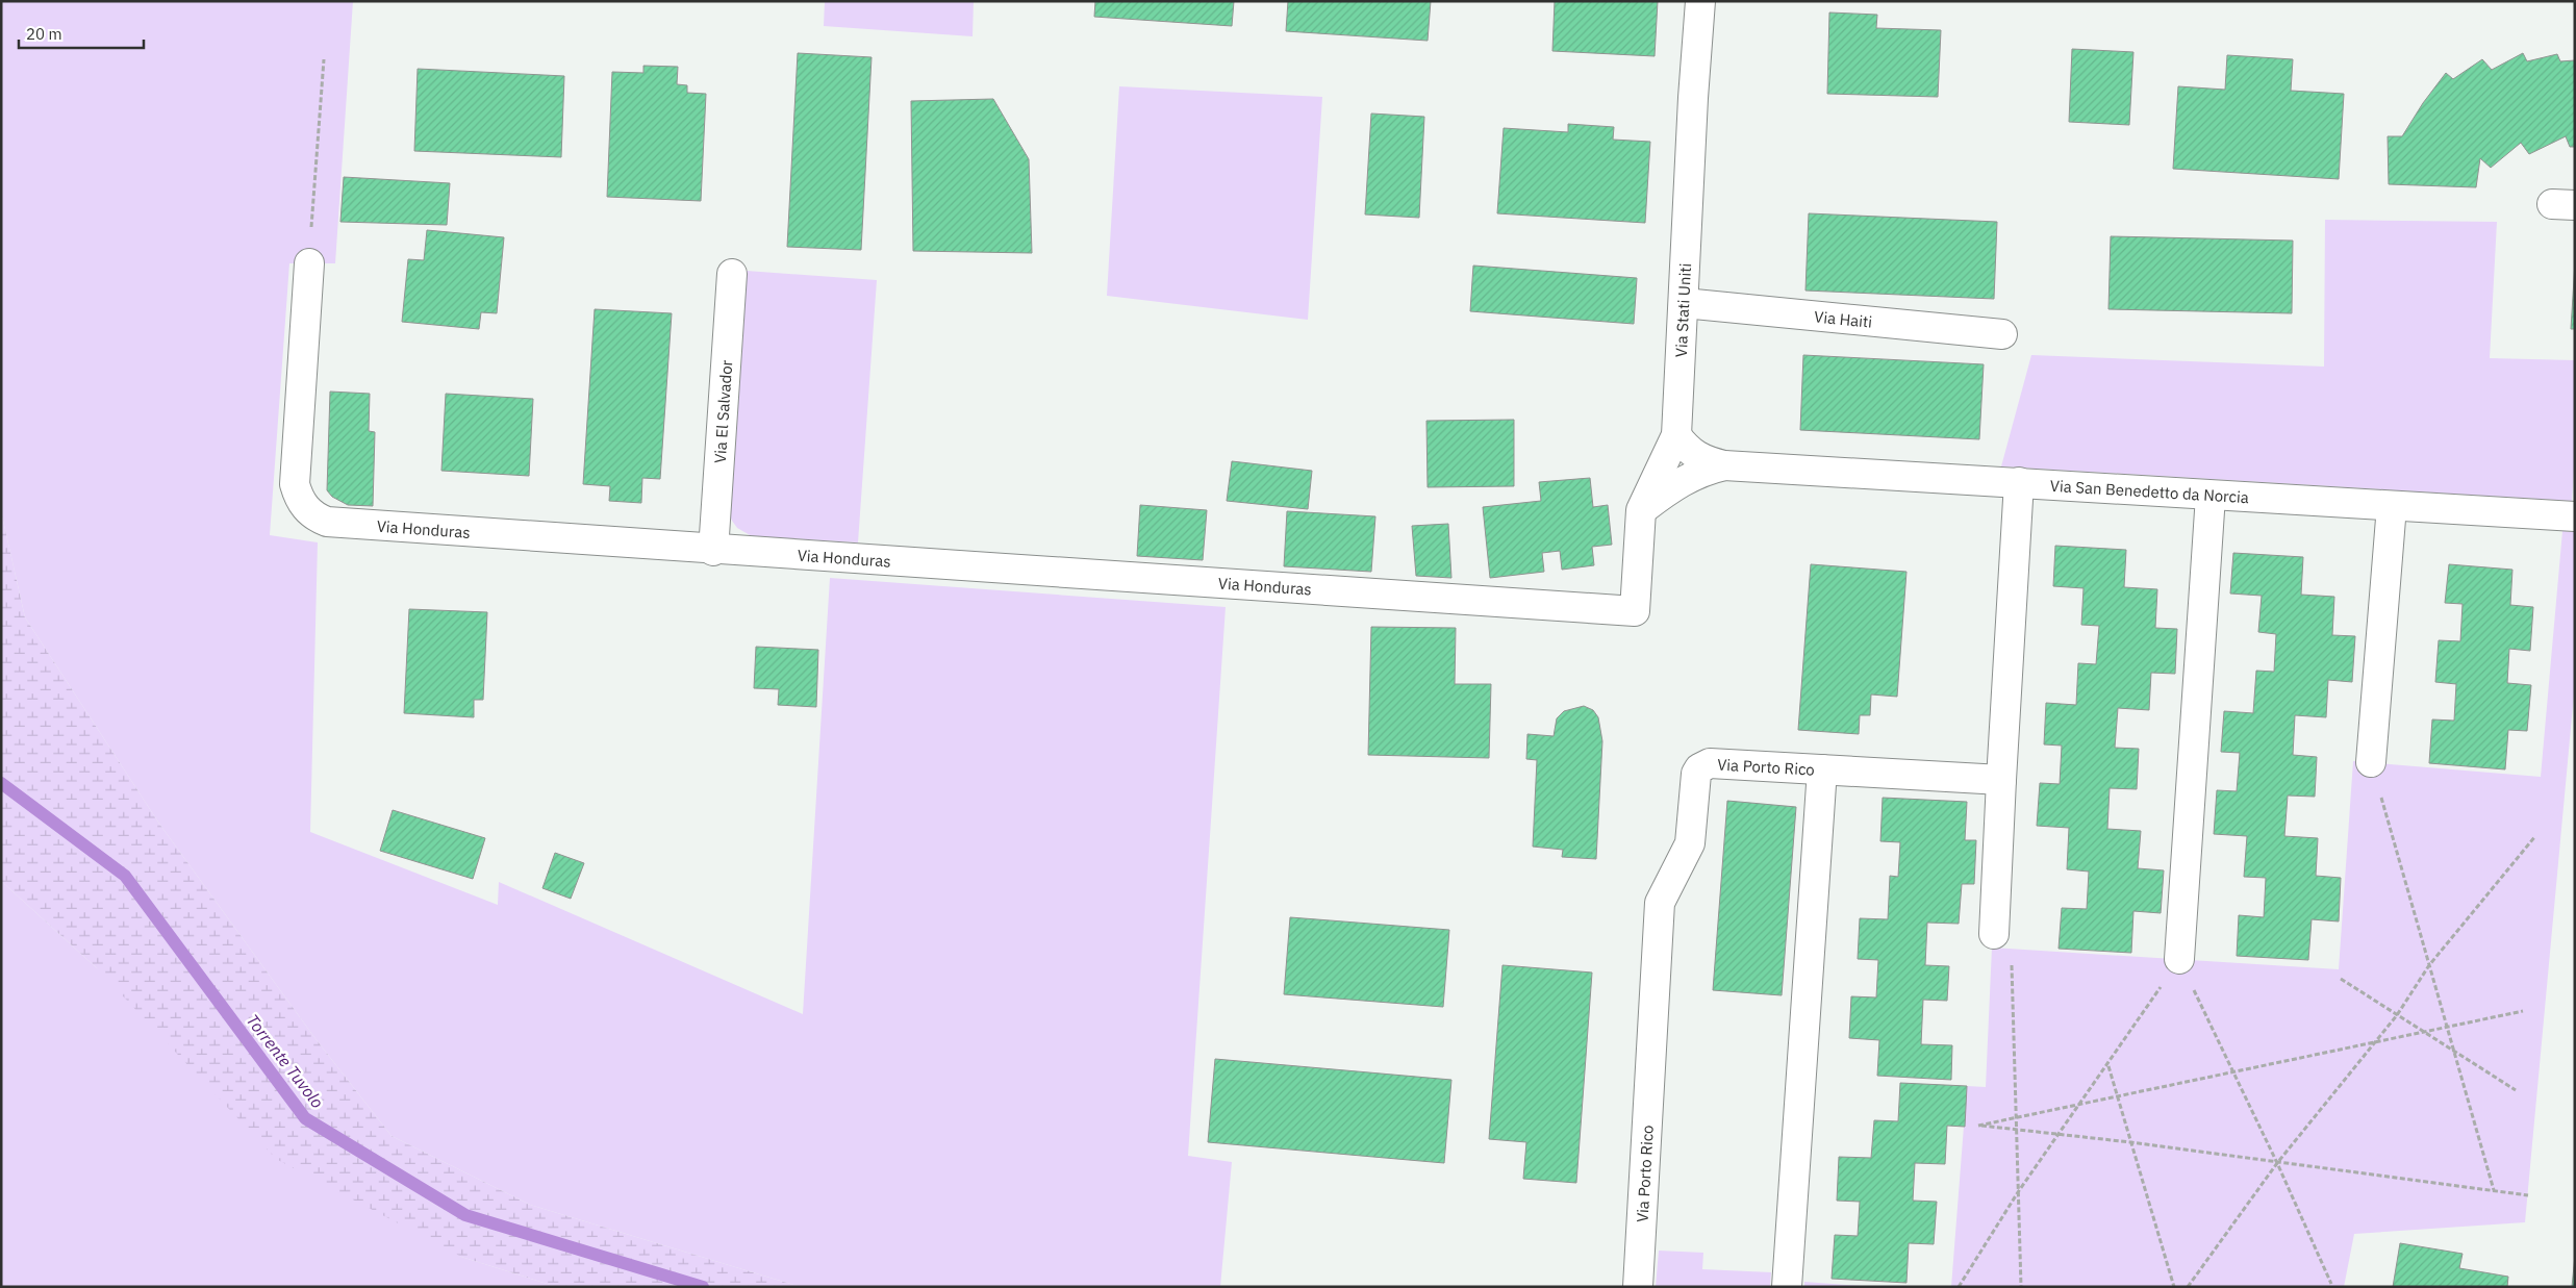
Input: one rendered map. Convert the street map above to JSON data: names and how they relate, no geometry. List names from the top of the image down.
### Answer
{
  "streets": {
    "street": [
      "Via Stati Uniti",
      "Via Haiti",
      "Via El Salvador",
      "Via San Benedetto da Norcia",
      "Via Honduras",
      "Via Porto Rico"
    ]
  },
  "crossings": [
    ["Via Stati Uniti", "Via Haiti"],
    ["Via Stati Uniti", "Via Honduras"],
    ["Via El Salvador", "Via Honduras"]
  ],
  "water": ["Torrente Tuvolo"],
  "scale_bar": "20 m"
}
